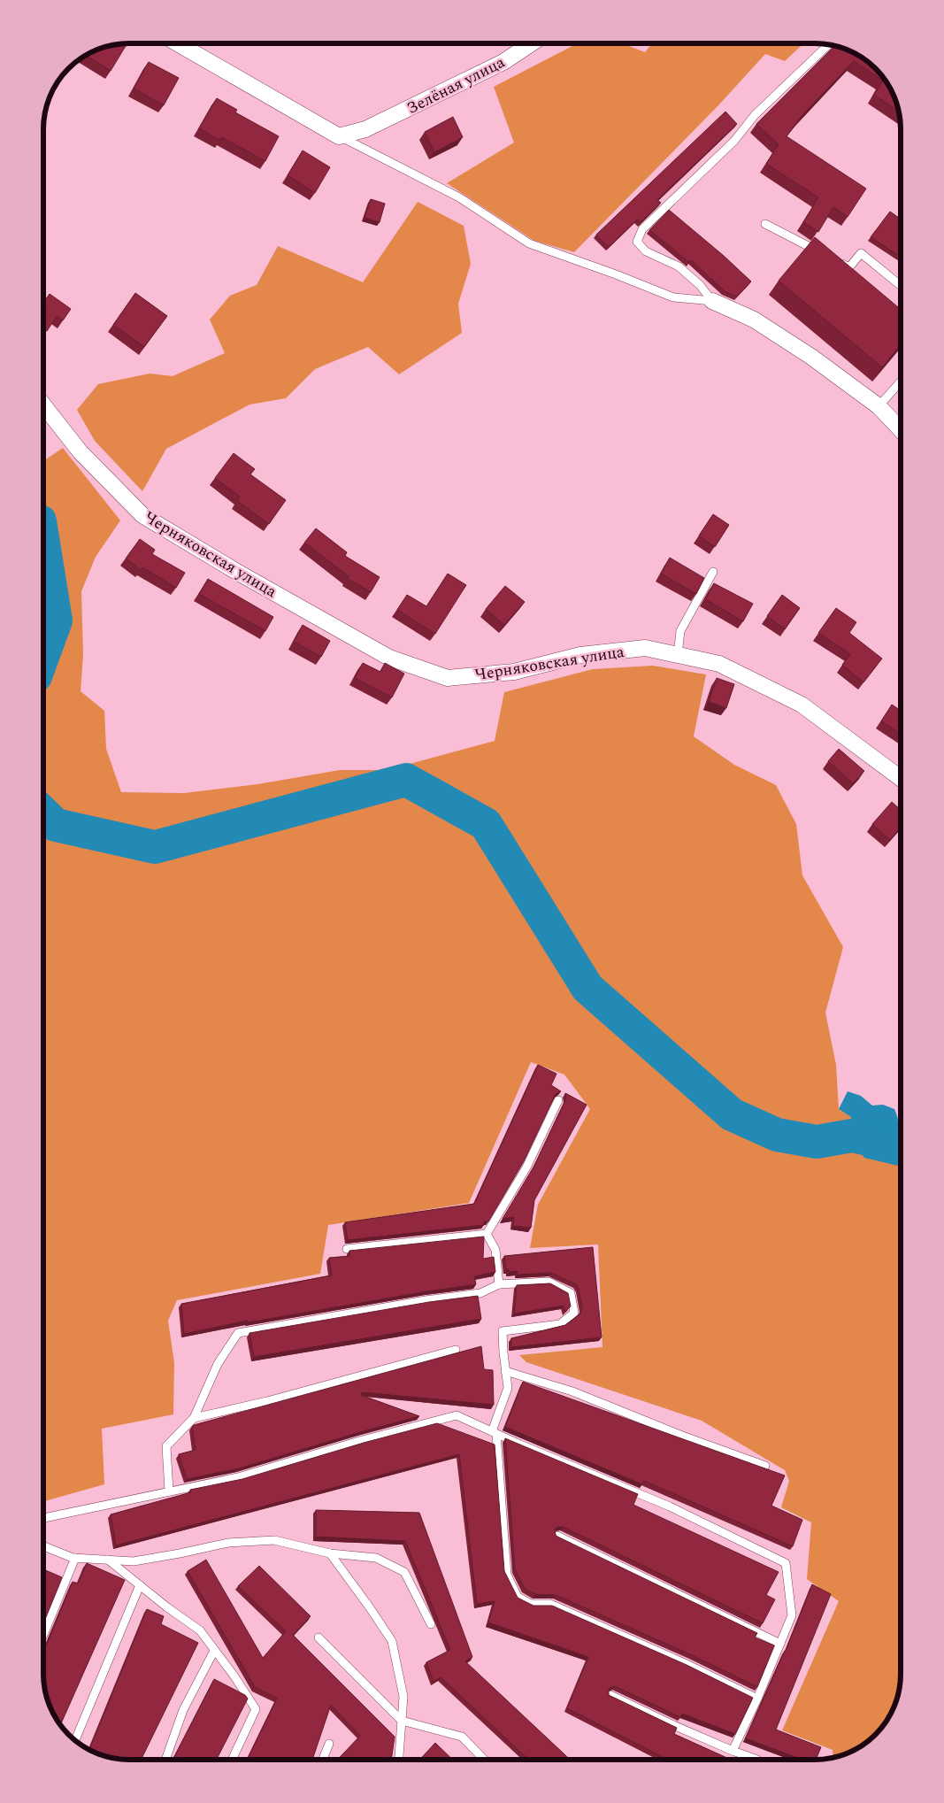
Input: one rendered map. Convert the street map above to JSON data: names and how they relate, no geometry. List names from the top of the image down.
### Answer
{
  "streets": {
    "street": ["Зелёная улица", "Черняковская улица"]
  }
}
